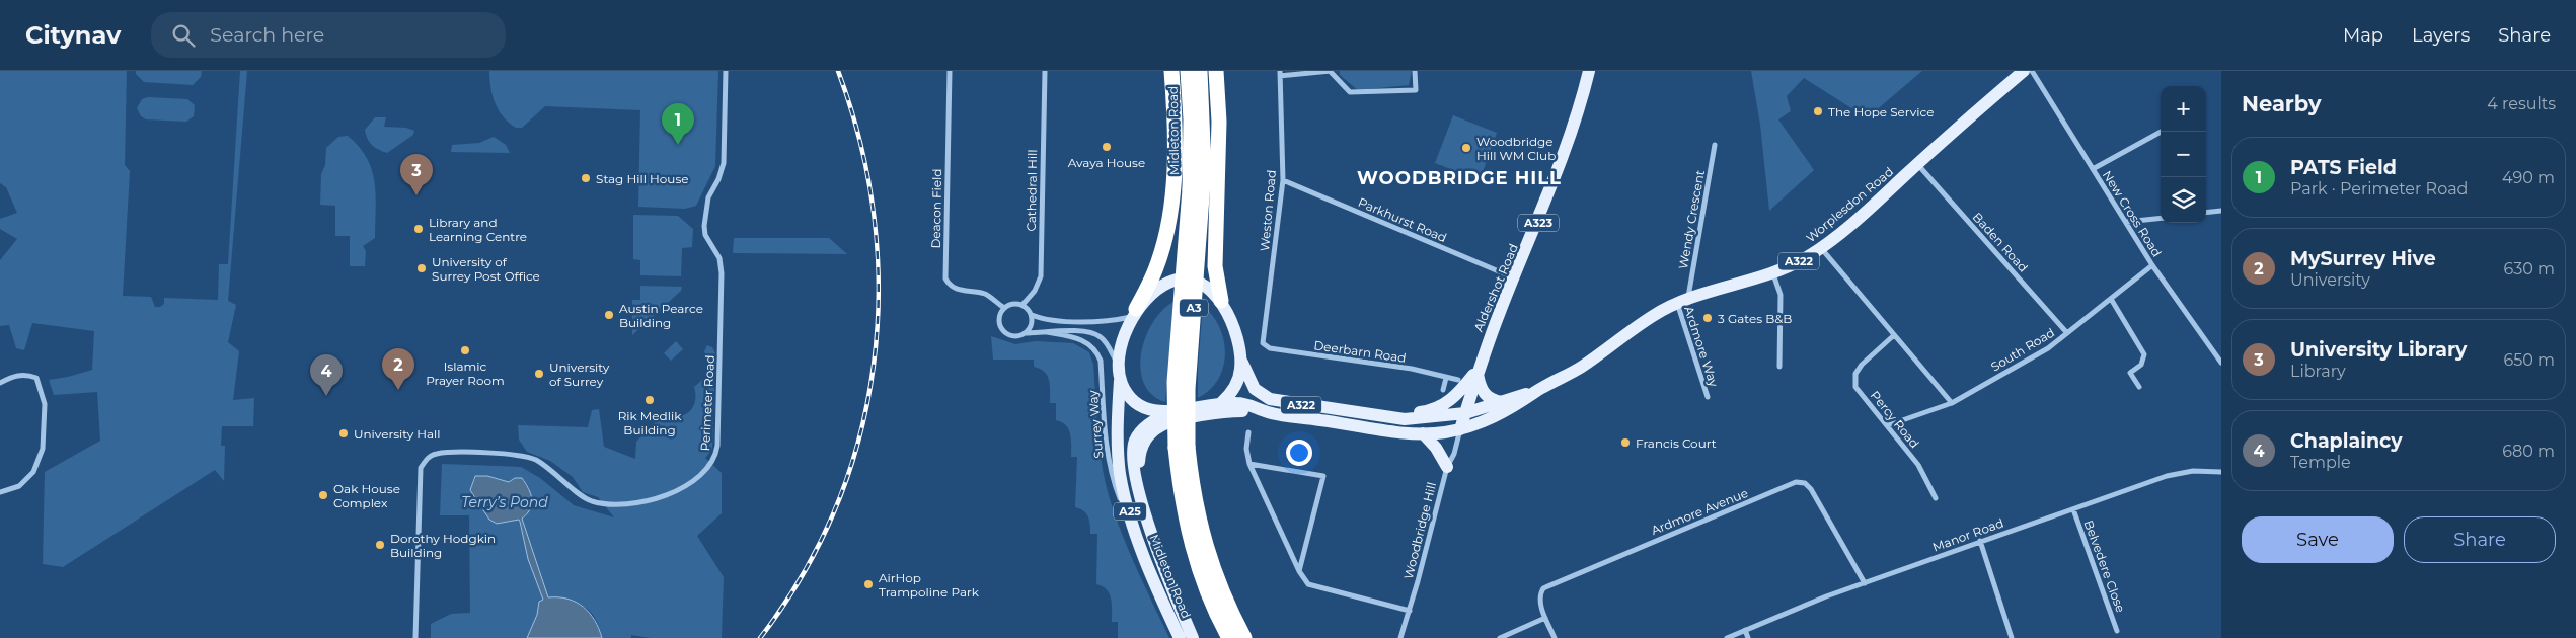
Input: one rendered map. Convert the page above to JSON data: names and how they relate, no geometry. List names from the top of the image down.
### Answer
{
  "streets": {
    "highway": ["Midleton Road", "A3"],
    "main road": [
      "Worplesdon Road",
      "A323",
      "A322",
      "Aldershot Road",
      "A25"
    ],
    "street": [
      "Cathedral Hill",
      "Deacon Field",
      "Weston Road",
      "New Cross Road",
      "Parkhurst Road",
      "Wendy Crescent",
      "Baden Road",
      "Ardmore Way",
      "South Road",
      "Deerbarn Road",
      "Perimeter Road",
      "Percy Road",
      "Surrey Way",
      "Ardmore Avenue",
      "Woodbridge Hill",
      "Manor Road",
      "Belvedere Close"
    ]
  },
  "crossings": [
    ["Midleton Road", "Worplesdon Road"],
    ["Midleton Road", "A3"],
    ["Midleton Road", "Surrey Way"],
    ["Cathedral Hill", "Deacon Field"],
    ["Cathedral Hill", "Surrey Way"],
    ["Worplesdon Road", "Wendy Crescent"],
    ["Worplesdon Road", "Baden Road"],
    ["Worplesdon Road", "Aldershot Road"],
    ["Worplesdon Road", "Ardmore Way"],
    ["Worplesdon Road", "Surrey Way"],
    ["Worplesdon Road", "Woodbridge Hill"],
    ["Deacon Field", "Surrey Way"],
    ["Weston Road", "Parkhurst Road"],
    ["Weston Road", "Deerbarn Road"],
    ["New Cross Road", "South Road"],
    ["Parkhurst Road", "Aldershot Road"],
    ["Wendy Crescent", "Ardmore Way"],
    ["Baden Road", "South Road"],
    ["Aldershot Road", "Woodbridge Hill"],
    ["South Road", "Percy Road"],
    ["Ardmore Avenue", "Manor Road"],
    ["Manor Road", "Belvedere Close"]
  ],
  "districts": ["WOODBRIDGE HILL"],
  "water": ["Terry’s Pond"],
  "places": [
    "The Hope Service",
    "Avaya House",
    "Woodbridge Hill WM Club",
    "Stag Hill House",
    "Library and Learning Centre",
    "University of Surrey Post Office",
    "Austin Pearce Building",
    "3 Gates B&B",
    "Islamic Prayer Room",
    "University of Surrey",
    "Rik Medlik Building",
    "University Hall",
    "Francis Court",
    "Oak House Complex",
    "Dorothy Hodgkin Building",
    "AirHop Trampoline Park"
  ],
  "page": {
    "header": "Citynav",
    "search": "Search here",
    "nav": ["Map", "Layers", "Share"],
    "heading": ["Nearby", "4 results"],
    "map_buttons": ["+", "−"],
    "pins": [
      "1",
      "3",
      "2",
      "4"
    ],
    "list": [
      {
        "mark": "1",
        "name": "PATS Field",
        "note": "Park · Perimeter Road",
        "value": "490 m"
      },
      {
        "mark": "2",
        "name": "MySurrey Hive",
        "note": "University",
        "value": "630 m"
      },
      {
        "mark": "3",
        "name": "University Library",
        "note": "Library",
        "value": "650 m"
      },
      {
        "mark": "4",
        "name": "Chaplaincy",
        "note": "Temple",
        "value": "680 m"
      }
    ],
    "buttons": ["Save", "Share"]
  }
}
